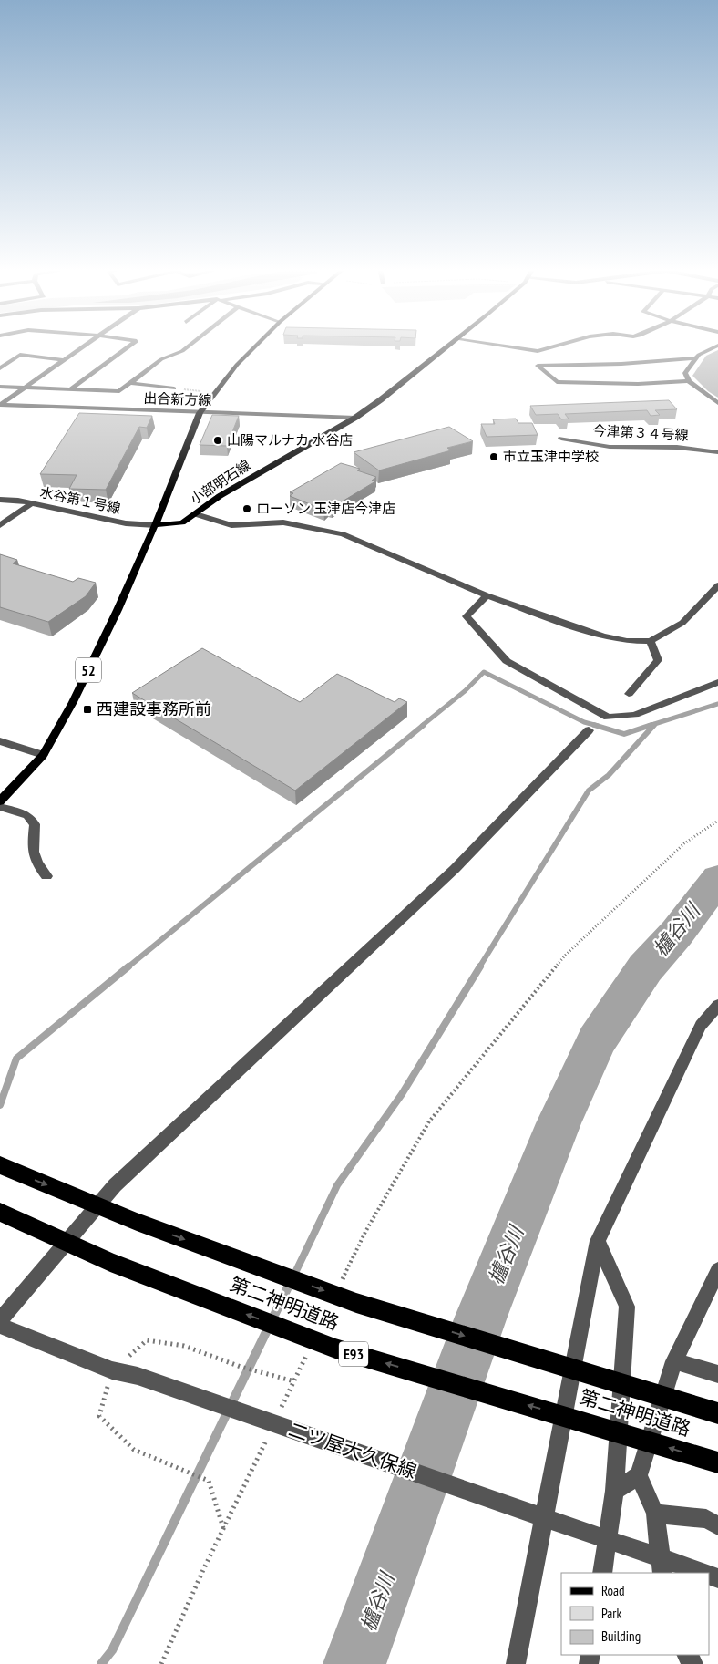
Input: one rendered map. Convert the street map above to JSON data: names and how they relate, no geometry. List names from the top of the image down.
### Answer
{
  "streets": {
    "highway": ["第二神明道路", "E93"],
    "main road": ["小部明石線", "52"],
    "street": [
      "出合新方線",
      "今津第３４号線",
      "水谷第１号線",
      "二ツ屋大久保線"
    ]
  },
  "crossings": [
    ["出合新方線", "小部明石線"],
    ["小部明石線", "水谷第１号線"]
  ],
  "water": ["櫨谷川"],
  "places": {
    "other": ["山陽マルナカ 水谷店", "市立玉津中学校", "ローソン 玉津店今津店"],
    "transit": ["西建設事務所前"]
  },
  "legend": ["Road", "Park", "Building"]
}
